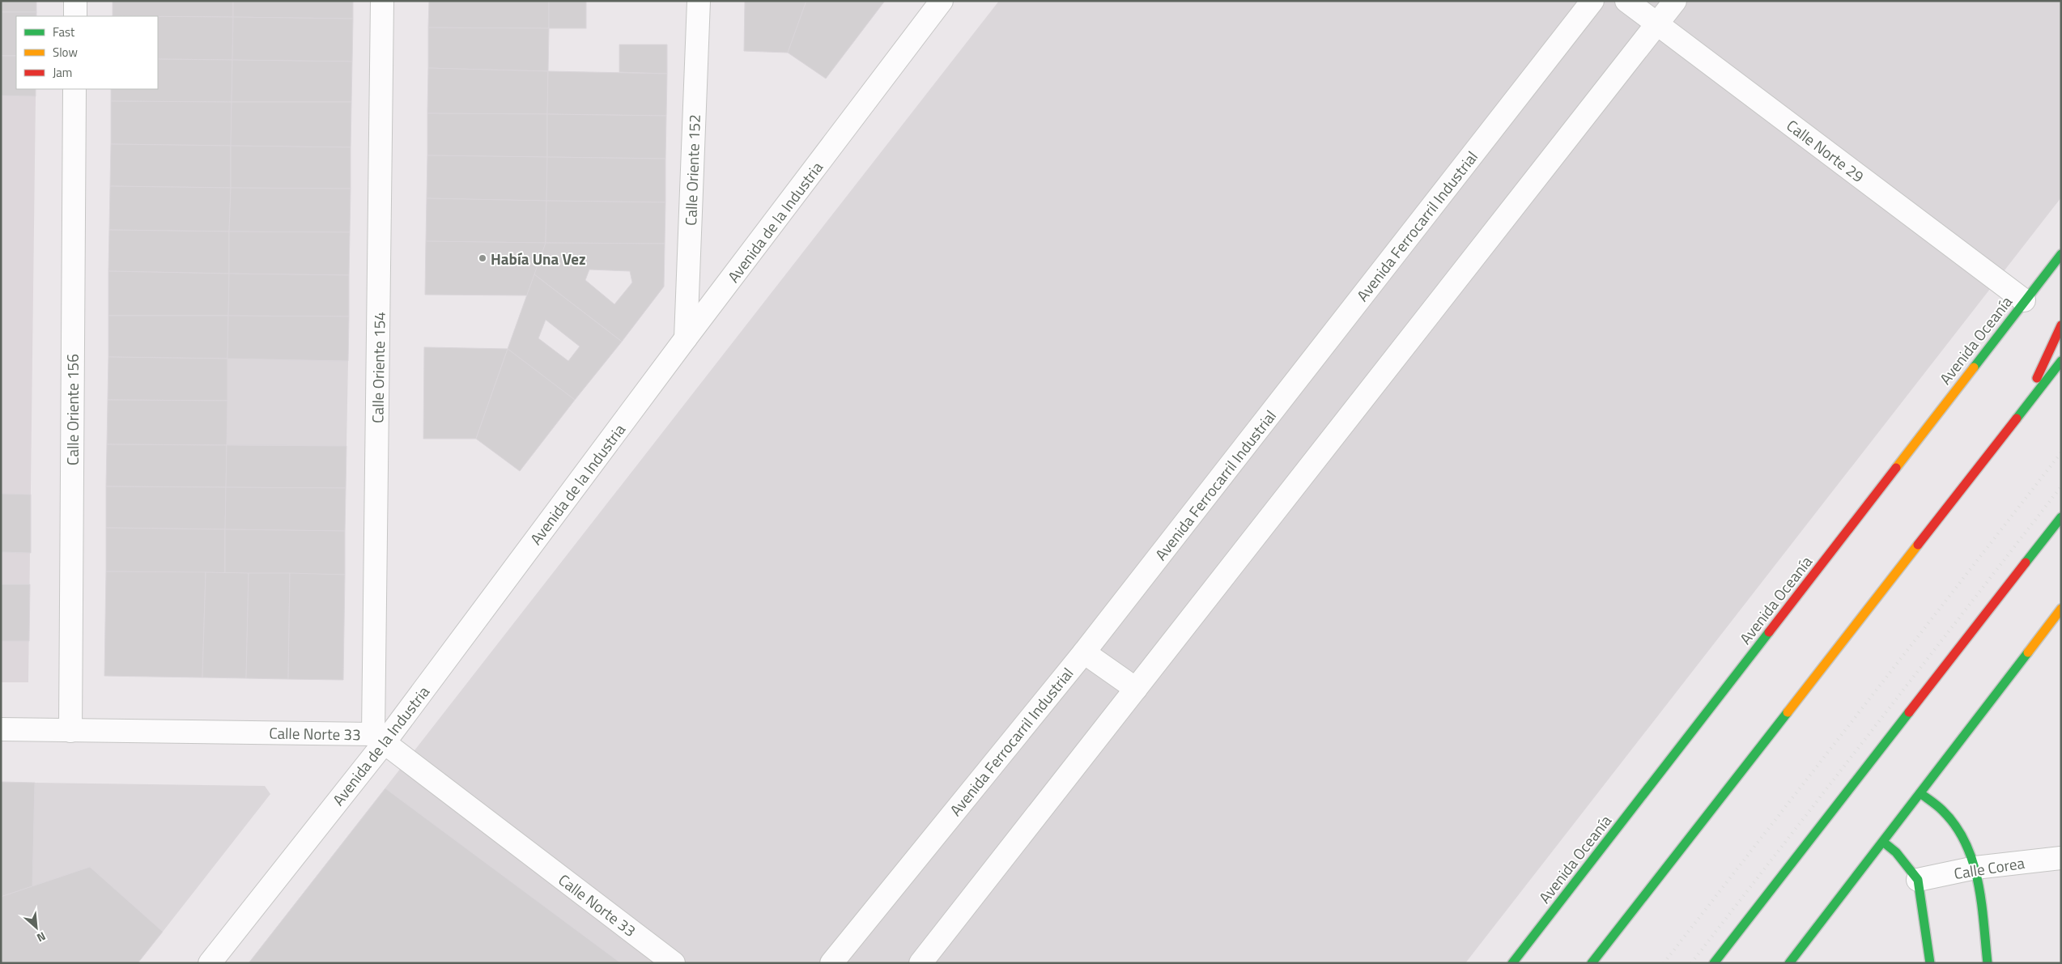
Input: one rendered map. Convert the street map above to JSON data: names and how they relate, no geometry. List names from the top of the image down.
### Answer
{
  "streets": {
    "main road": ["Avenida Oceanía"],
    "street": [
      "Calle Norte 29",
      "Calle Oriente 152",
      "Avenida de la Industria",
      "Avenida Ferrocarril Industrial",
      "Calle Oriente 154",
      "Calle Oriente 156",
      "Calle Norte 33",
      "Calle Corea"
    ]
  },
  "crossings": [
    ["Calle Norte 29", "Avenida Oceanía"],
    ["Calle Oriente 152", "Avenida de la Industria"],
    ["Avenida de la Industria", "Calle Oriente 154"],
    ["Avenida de la Industria", "Calle Norte 33"],
    ["Calle Oriente 154", "Calle Norte 33"],
    ["Calle Oriente 156", "Calle Norte 33"]
  ],
  "places": ["Había Una Vez"],
  "legend": ["Fast", "Slow", "Jam"],
  "north": "bottom right"
}
